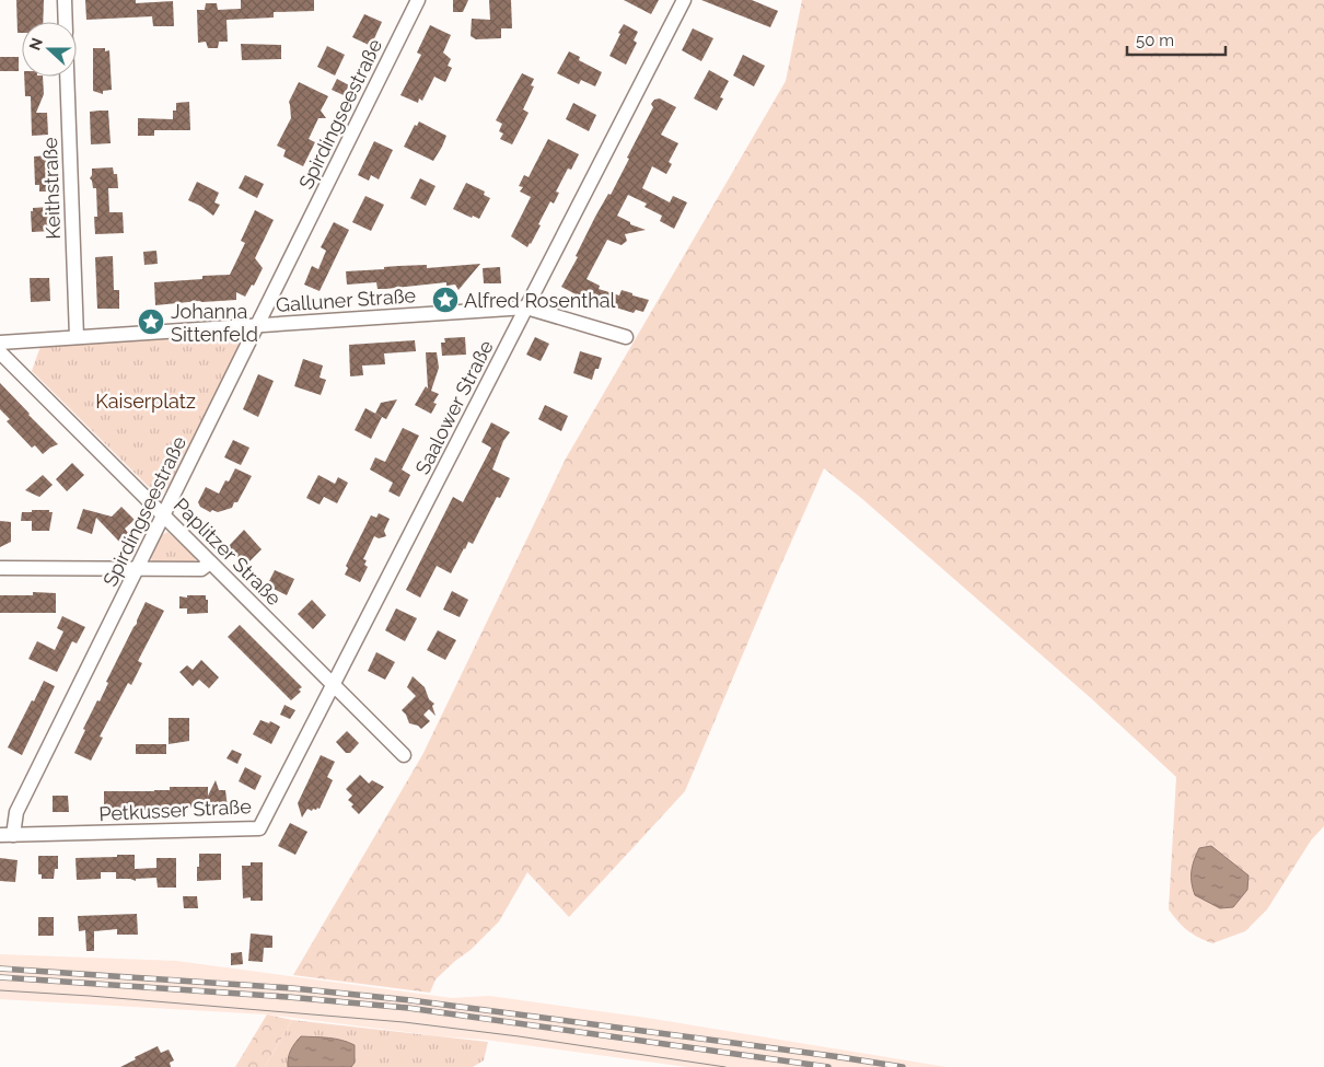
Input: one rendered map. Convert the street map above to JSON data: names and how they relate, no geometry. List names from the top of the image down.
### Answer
{
  "streets": {
    "street": [
      "Spirdingseestraße",
      "Keithstraße",
      "Galluner Straße",
      "Saalower Straße",
      "Paplitzer Straße",
      "Petkusser Straße"
    ]
  },
  "crossings": [
    ["Spirdingseestraße", "Galluner Straße"],
    ["Spirdingseestraße", "Paplitzer Straße"],
    ["Spirdingseestraße", "Petkusser Straße"],
    ["Keithstraße", "Galluner Straße"],
    ["Galluner Straße", "Saalower Straße"],
    ["Saalower Straße", "Paplitzer Straße"],
    ["Saalower Straße", "Petkusser Straße"],
    ["Paplitzer Straße", "Petkusser Straße"]
  ],
  "parks": ["Kaiserplatz"],
  "places": {
    "place": ["Alfred Rosenthal", "Johanna Sittenfeld"]
  },
  "scale_bar": "50 m",
  "north": "left"
}
